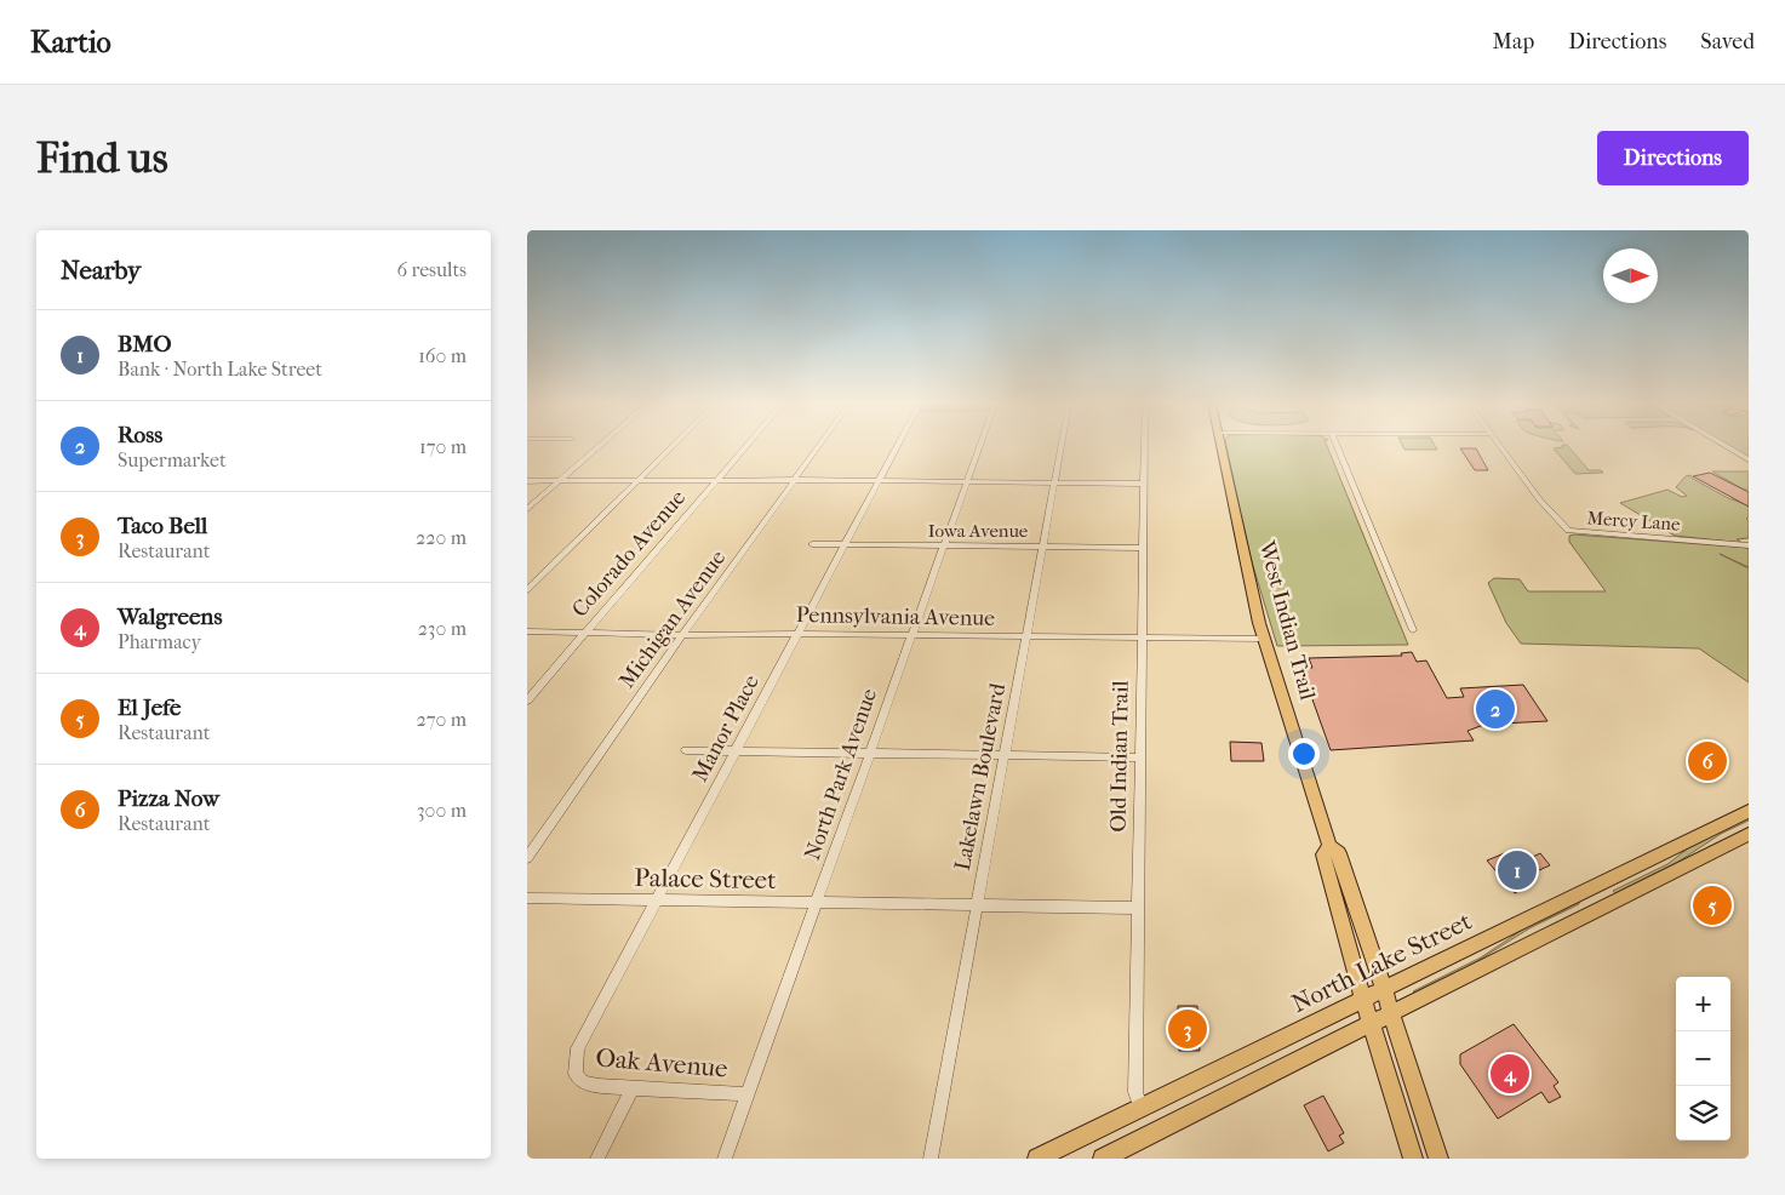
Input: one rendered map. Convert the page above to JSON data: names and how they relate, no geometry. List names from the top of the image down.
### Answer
{
  "streets": {
    "main road": ["West Indian Trail", "North Lake Street"],
    "street": [
      "Mercy Lane",
      "Iowa Avenue",
      "Colorado Avenue",
      "Pennsylvania Avenue",
      "Michigan Avenue",
      "Manor Place",
      "Old Indian Trail",
      "North Park Avenue",
      "Lakelawn Boulevard",
      "Palace Street",
      "Oak Avenue"
    ]
  },
  "crossings": [
    ["Iowa Avenue", "Manor Place"],
    ["Iowa Avenue", "Old Indian Trail"],
    ["Iowa Avenue", "North Park Avenue"],
    ["Iowa Avenue", "Lakelawn Boulevard"],
    ["Colorado Avenue", "Pennsylvania Avenue"],
    ["Pennsylvania Avenue", "Michigan Avenue"],
    ["Pennsylvania Avenue", "West Indian Trail"],
    ["Pennsylvania Avenue", "Manor Place"],
    ["Pennsylvania Avenue", "Old Indian Trail"],
    ["Pennsylvania Avenue", "North Park Avenue"],
    ["Pennsylvania Avenue", "Lakelawn Boulevard"],
    ["West Indian Trail", "North Lake Street"],
    ["Manor Place", "Palace Street"],
    ["Manor Place", "Oak Avenue"],
    ["Old Indian Trail", "Palace Street"],
    ["Old Indian Trail", "North Lake Street"],
    ["North Park Avenue", "Palace Street"],
    ["North Park Avenue", "Oak Avenue"],
    ["Lakelawn Boulevard", "Palace Street"]
  ],
  "north": "right",
  "page": {
    "header": "Kartio",
    "nav": ["Map", "Directions", "Saved"],
    "buttons": "Directions",
    "title": "Find us",
    "heading": ["Nearby", "6 results"],
    "list": [
      {
        "mark": "1",
        "name": "BMO",
        "note": "Bank · North Lake Street",
        "value": "160 m"
      },
      {
        "mark": "2",
        "name": "Ross",
        "note": "Supermarket",
        "value": "170 m"
      },
      {
        "mark": "3",
        "name": "Taco Bell",
        "note": "Restaurant",
        "value": "220 m"
      },
      {
        "mark": "4",
        "name": "Walgreens",
        "note": "Pharmacy",
        "value": "230 m"
      },
      {
        "mark": "5",
        "name": "El Jefe",
        "note": "Restaurant",
        "value": "270 m"
      },
      {
        "mark": "6",
        "name": "Pizza Now",
        "note": "Restaurant",
        "value": "300 m"
      }
    ],
    "pins": [
      "2",
      "6",
      "1",
      "5",
      "3",
      "4"
    ],
    "map_buttons": ["+", "−"]
  }
}
